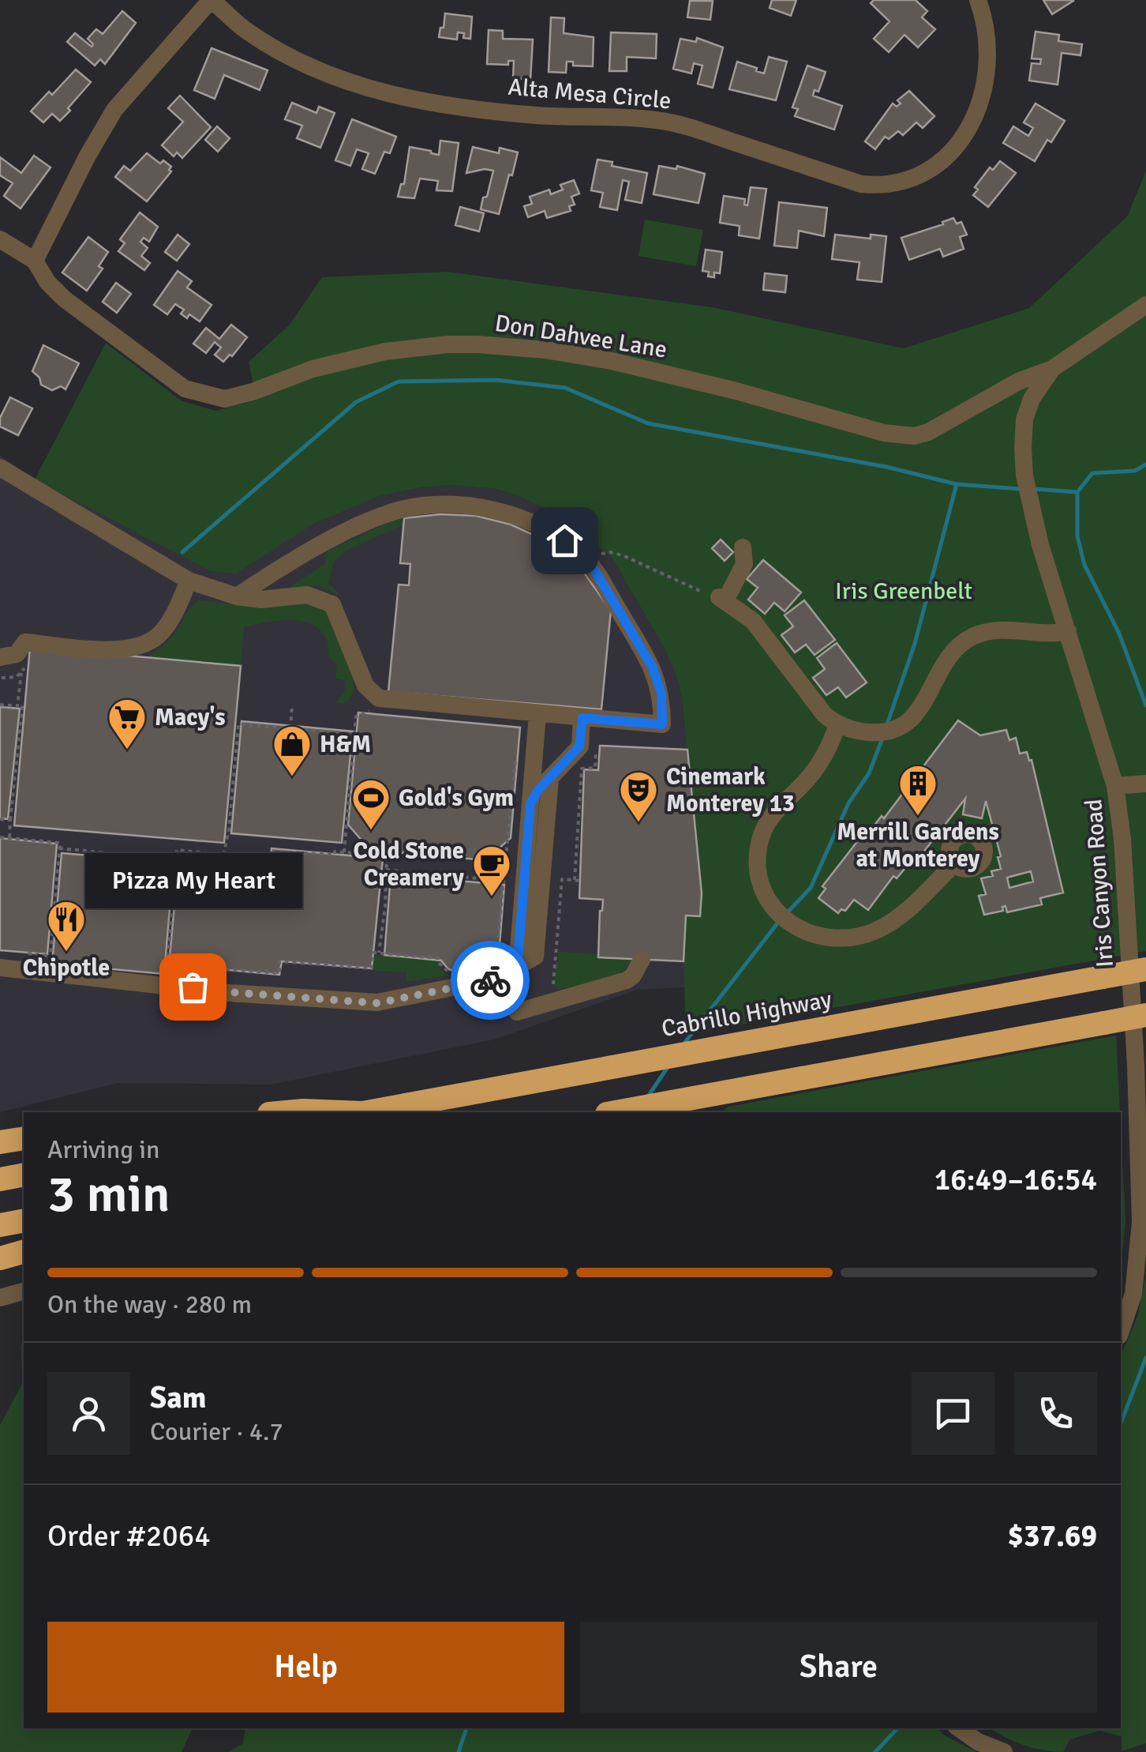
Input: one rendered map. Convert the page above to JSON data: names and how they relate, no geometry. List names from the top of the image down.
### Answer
{
  "streets": {
    "highway": ["Cabrillo Highway"],
    "street": ["Alta Mesa Circle", "Don Dahvee Lane", "Iris Canyon Road"]
  },
  "crossings": [
    ["Don Dahvee Lane", "Iris Canyon Road"]
  ],
  "parks": ["Iris Greenbelt"],
  "places": {
    "supermarket": ["Macy's"],
    "shop": ["H&M"],
    "building": ["Merrill Gardens at Monterey"],
    "theatre": ["Cinemark Monterey 13"],
    "sports": ["Gold's Gym"],
    "cafe": ["Cold Stone Creamery"],
    "restaurant": ["Chipotle"],
    "other": ["Pizza My Heart"]
  },
  "page": {
    "bubble": "Pizza My Heart",
    "heading": ["3 min", "Arriving in", "16:49–16:54"],
    "panel": [
      "Sam",
      "Courier · 4.7",
      "Order #2064",
      "$37.69"
    ],
    "bar": "On the way · 280 m",
    "buttons": ["Help", "Share"]
  }
}
